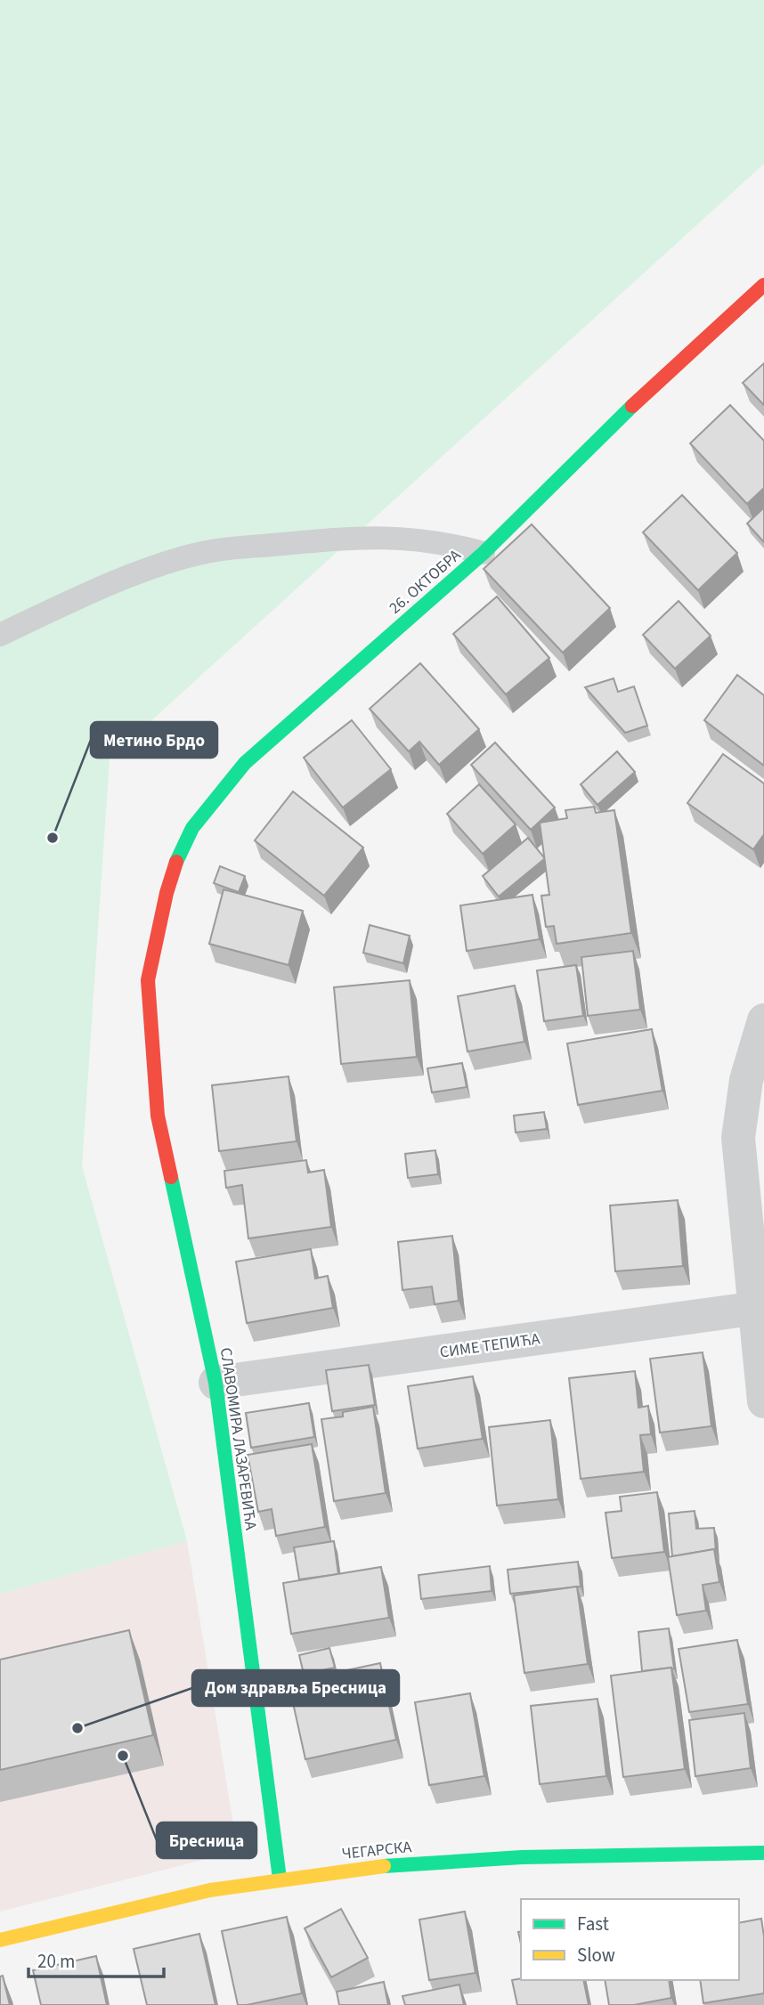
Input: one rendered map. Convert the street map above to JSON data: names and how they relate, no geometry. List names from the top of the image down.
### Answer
{
  "streets": {
    "street": [
      "26. ОКТОБРА",
      "СИМЕ ТЕПИЋА",
      "СЛАВОМИРА ЛАЗАРЕВИЋА",
      "ЧЕГАРСКА"
    ]
  },
  "crossings": [
    ["26. ОКТОБРА", "СЛАВОМИРА ЛАЗАРЕВИЋА"],
    ["СИМЕ ТЕПИЋА", "СЛАВОМИРА ЛАЗАРЕВИЋА"],
    ["СЛАВОМИРА ЛАЗАРЕВИЋА", "ЧЕГАРСКА"]
  ],
  "places": ["Метино Брдо", "Дом здравља Бресница", "Бресница"],
  "legend": ["Fast", "Slow"],
  "scale_bar": "20 m"
}
